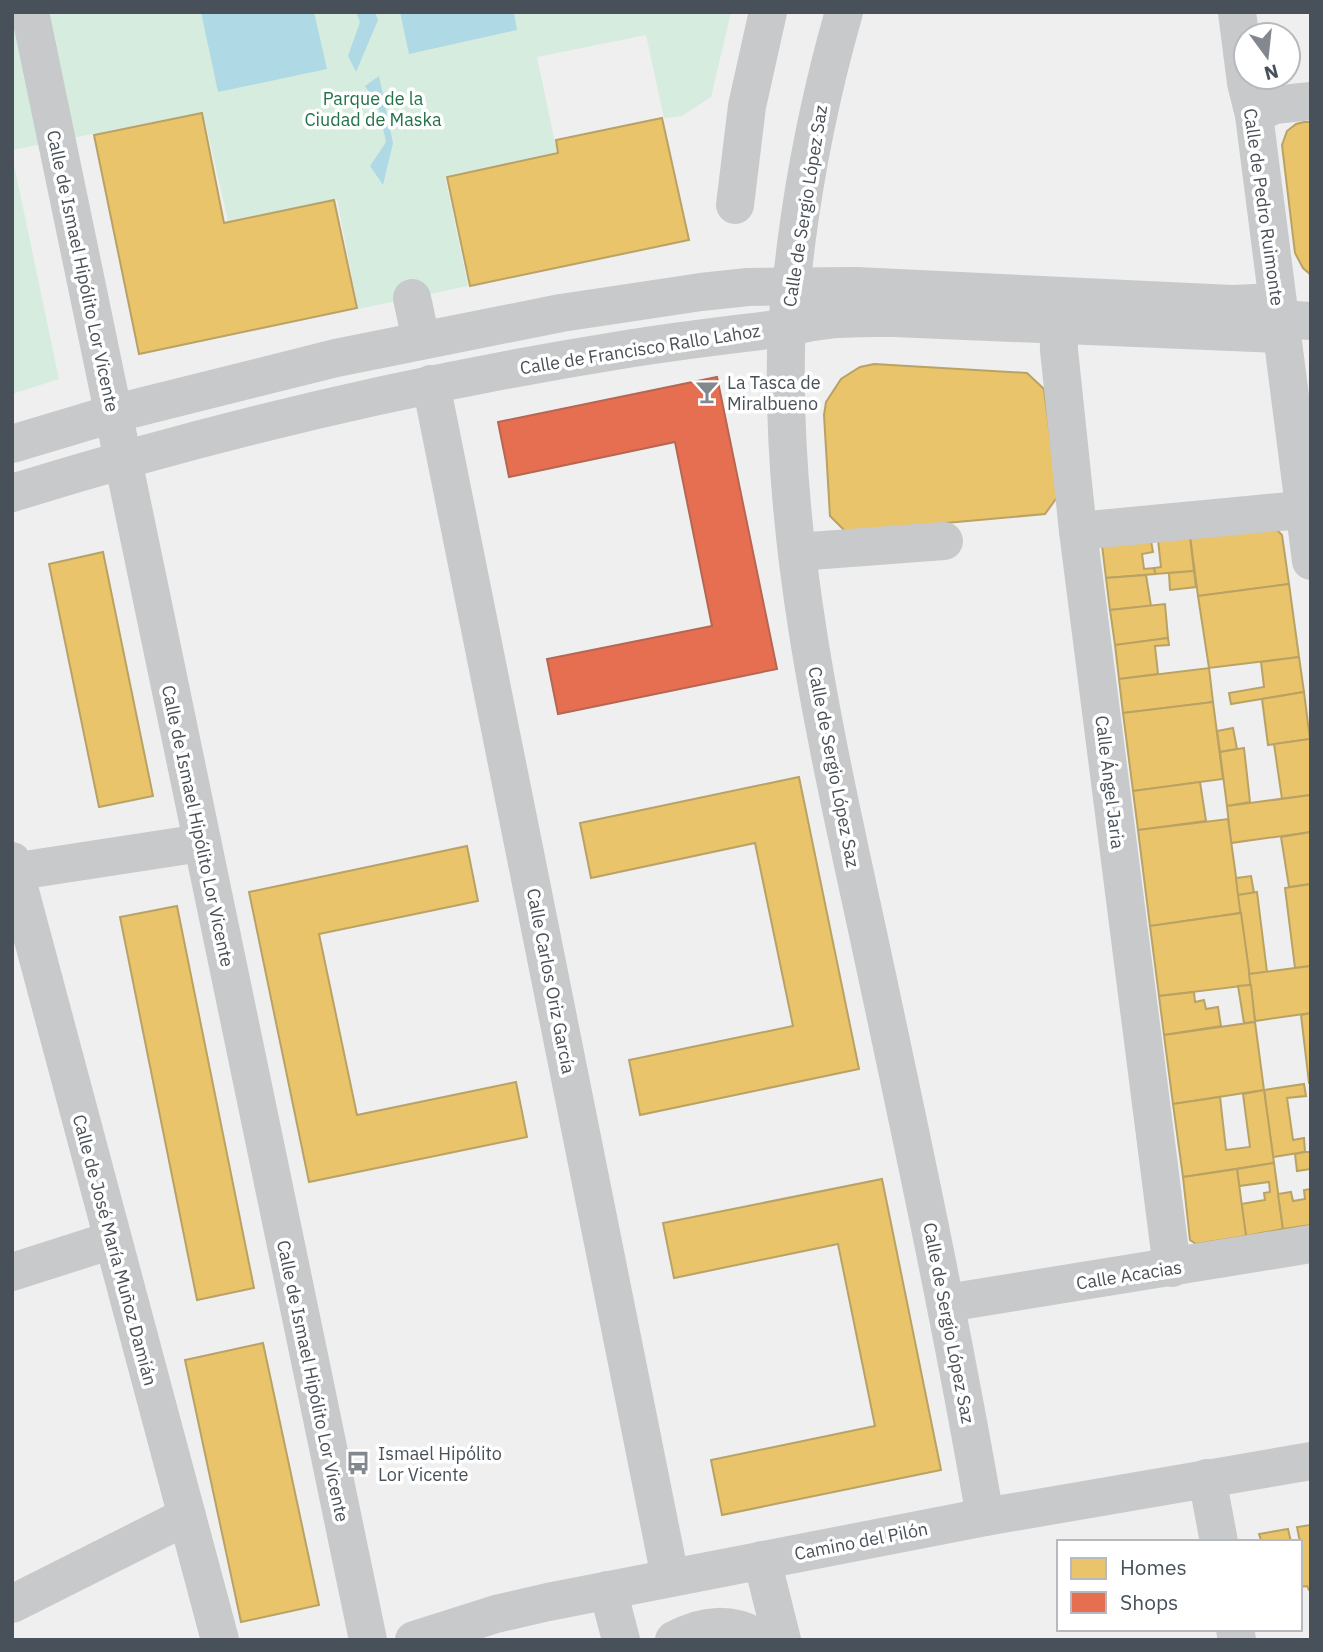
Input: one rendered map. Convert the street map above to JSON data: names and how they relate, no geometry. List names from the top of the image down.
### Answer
{
  "streets": {
    "street": [
      "Calle de Sergio López Saz",
      "Calle de Pedro Ruimonte",
      "Calle de Ismael Hipólito Lor Vicente",
      "Calle de Francisco Rallo Lahoz",
      "Calle Ángel Jaria",
      "Calle Carlos Oriz García",
      "Calle de José María Muñoz Damián",
      "Calle Acacias",
      "Camino del Pilón"
    ]
  },
  "crossings": [
    ["Calle de Sergio López Saz", "Calle de Francisco Rallo Lahoz"],
    ["Calle de Sergio López Saz", "Calle Acacias"],
    ["Calle de Sergio López Saz", "Camino del Pilón"],
    ["Calle de Pedro Ruimonte", "Calle de Francisco Rallo Lahoz"],
    ["Calle de Ismael Hipólito Lor Vicente", "Calle de Francisco Rallo Lahoz"],
    ["Calle de Francisco Rallo Lahoz", "Calle Ángel Jaria"],
    ["Calle de Francisco Rallo Lahoz", "Calle Carlos Oriz García"],
    ["Calle Ángel Jaria", "Calle Acacias"],
    ["Calle Carlos Oriz García", "Camino del Pilón"]
  ],
  "parks": ["Parque de la Ciudad de Maska"],
  "places": {
    "bar": ["La Tasca de Miralbueno"],
    "bus stop": ["Ismael Hipólito Lor Vicente"]
  },
  "legend": ["Homes", "Shops"],
  "north": "bottom"
}
